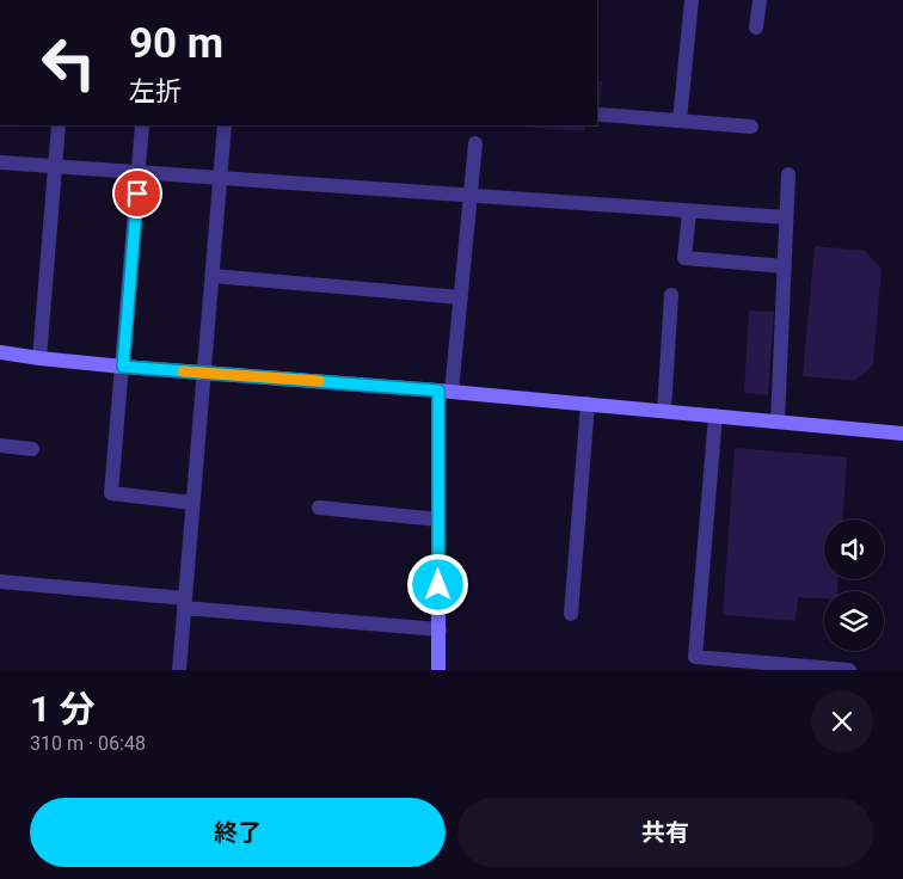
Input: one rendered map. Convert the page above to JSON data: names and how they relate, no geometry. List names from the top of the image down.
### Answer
{
  "page": {
    "turn": ["90 m", "左折"],
    "heading": ["1 分", "310 m · 06:48"],
    "buttons": ["終了", "共有"]
  }
}
